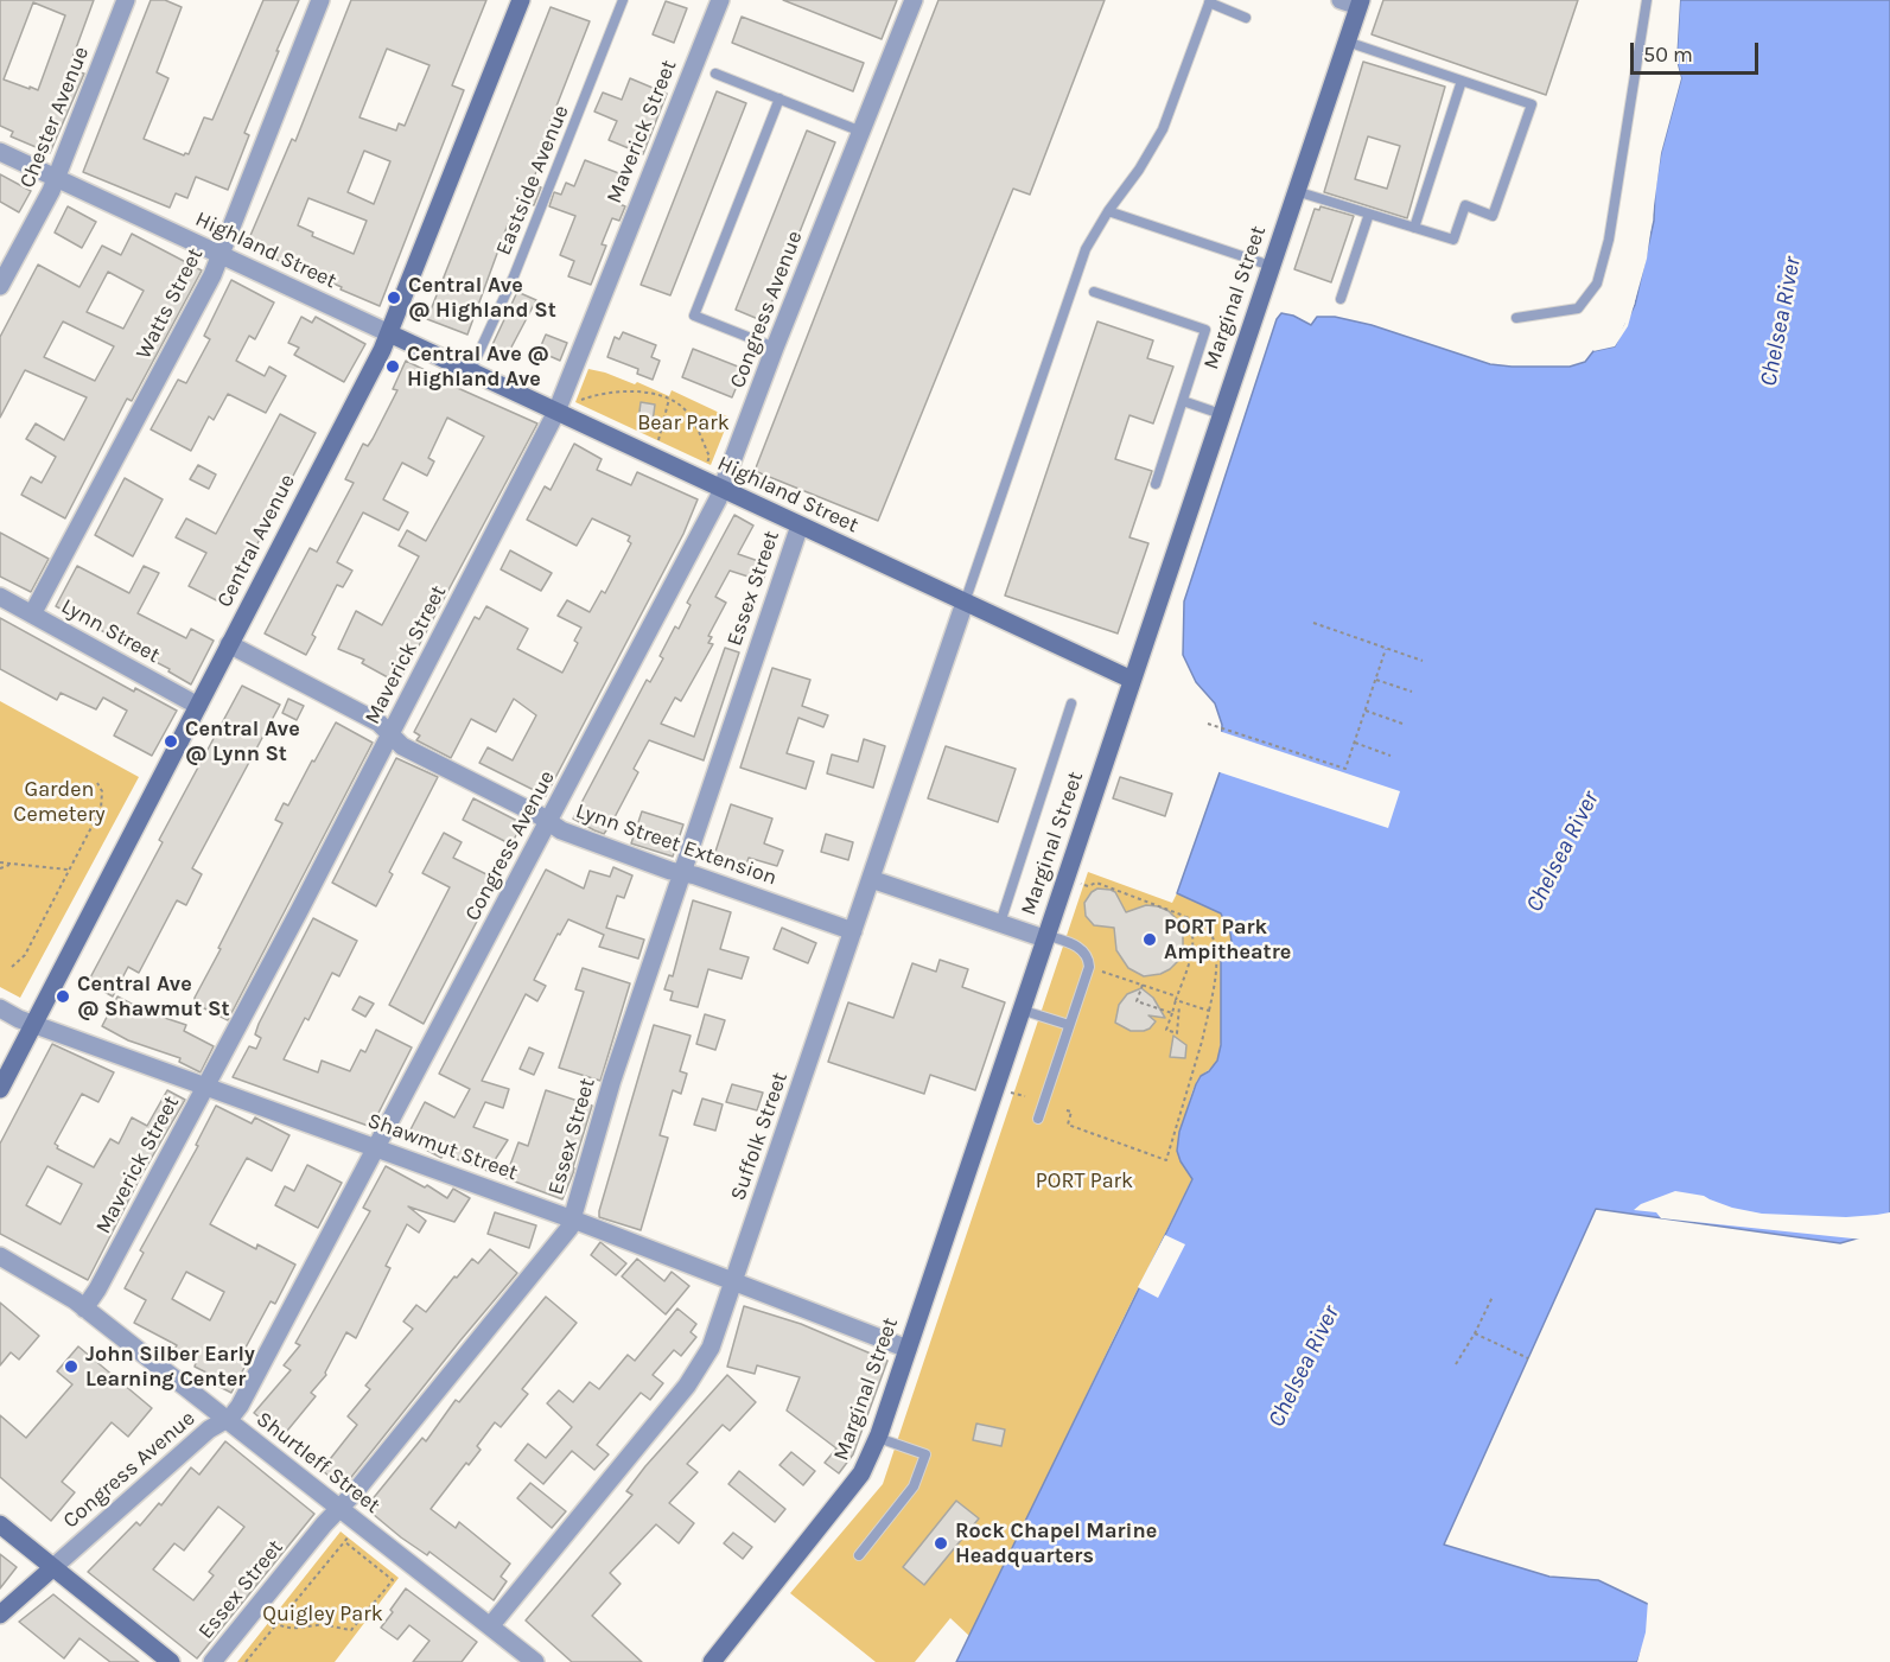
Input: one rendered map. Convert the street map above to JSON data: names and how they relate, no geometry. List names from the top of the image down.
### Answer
{
  "streets": {
    "street": [
      "Chester Avenue",
      "Maverick Street",
      "Highland Street",
      "Marginal Street",
      "Watts Street",
      "Congress Avenue",
      "Central Avenue",
      "Essex Street",
      "Lynn Street",
      "Lynn Street Extension",
      "Suffolk Street",
      "Shawmut Street",
      "Shurtleff Street"
    ],
    "lane": ["Eastside Avenue"]
  },
  "crossings": [
    ["Chester Avenue", "Highland Street"],
    ["Maverick Street", "Highland Street"],
    ["Maverick Street", "Lynn Street Extension"],
    ["Maverick Street", "Shawmut Street"],
    ["Maverick Street", "Shurtleff Street"],
    ["Eastside Avenue", "Highland Street"],
    ["Highland Street", "Marginal Street"],
    ["Highland Street", "Watts Street"],
    ["Highland Street", "Congress Avenue"],
    ["Highland Street", "Central Avenue"],
    ["Highland Street", "Essex Street"],
    ["Highland Street", "Suffolk Street"],
    ["Marginal Street", "Shawmut Street"],
    ["Watts Street", "Lynn Street"],
    ["Congress Avenue", "Lynn Street Extension"],
    ["Congress Avenue", "Shawmut Street"],
    ["Congress Avenue", "Shurtleff Street"],
    ["Central Avenue", "Lynn Street"],
    ["Central Avenue", "Lynn Street Extension"],
    ["Central Avenue", "Shawmut Street"],
    ["Essex Street", "Lynn Street Extension"],
    ["Essex Street", "Shawmut Street"],
    ["Essex Street", "Shurtleff Street"],
    ["Lynn Street Extension", "Suffolk Street"],
    ["Suffolk Street", "Shawmut Street"],
    ["Suffolk Street", "Shurtleff Street"]
  ],
  "water": ["Chelsea River"],
  "parks": [
    "Bear Park",
    "Garden Cemetery",
    "PORT Park",
    "Quigley Park"
  ],
  "places": [
    "Central Ave @ Highland St",
    "Central Ave @ Highland Ave",
    "Central Ave @ Lynn St",
    "PORT Park Ampitheatre",
    "Central Ave @ Shawmut St",
    "John Silber Early Learning Center",
    "Rock Chapel Marine Headquarters"
  ],
  "scale_bar": "50 m"
}
